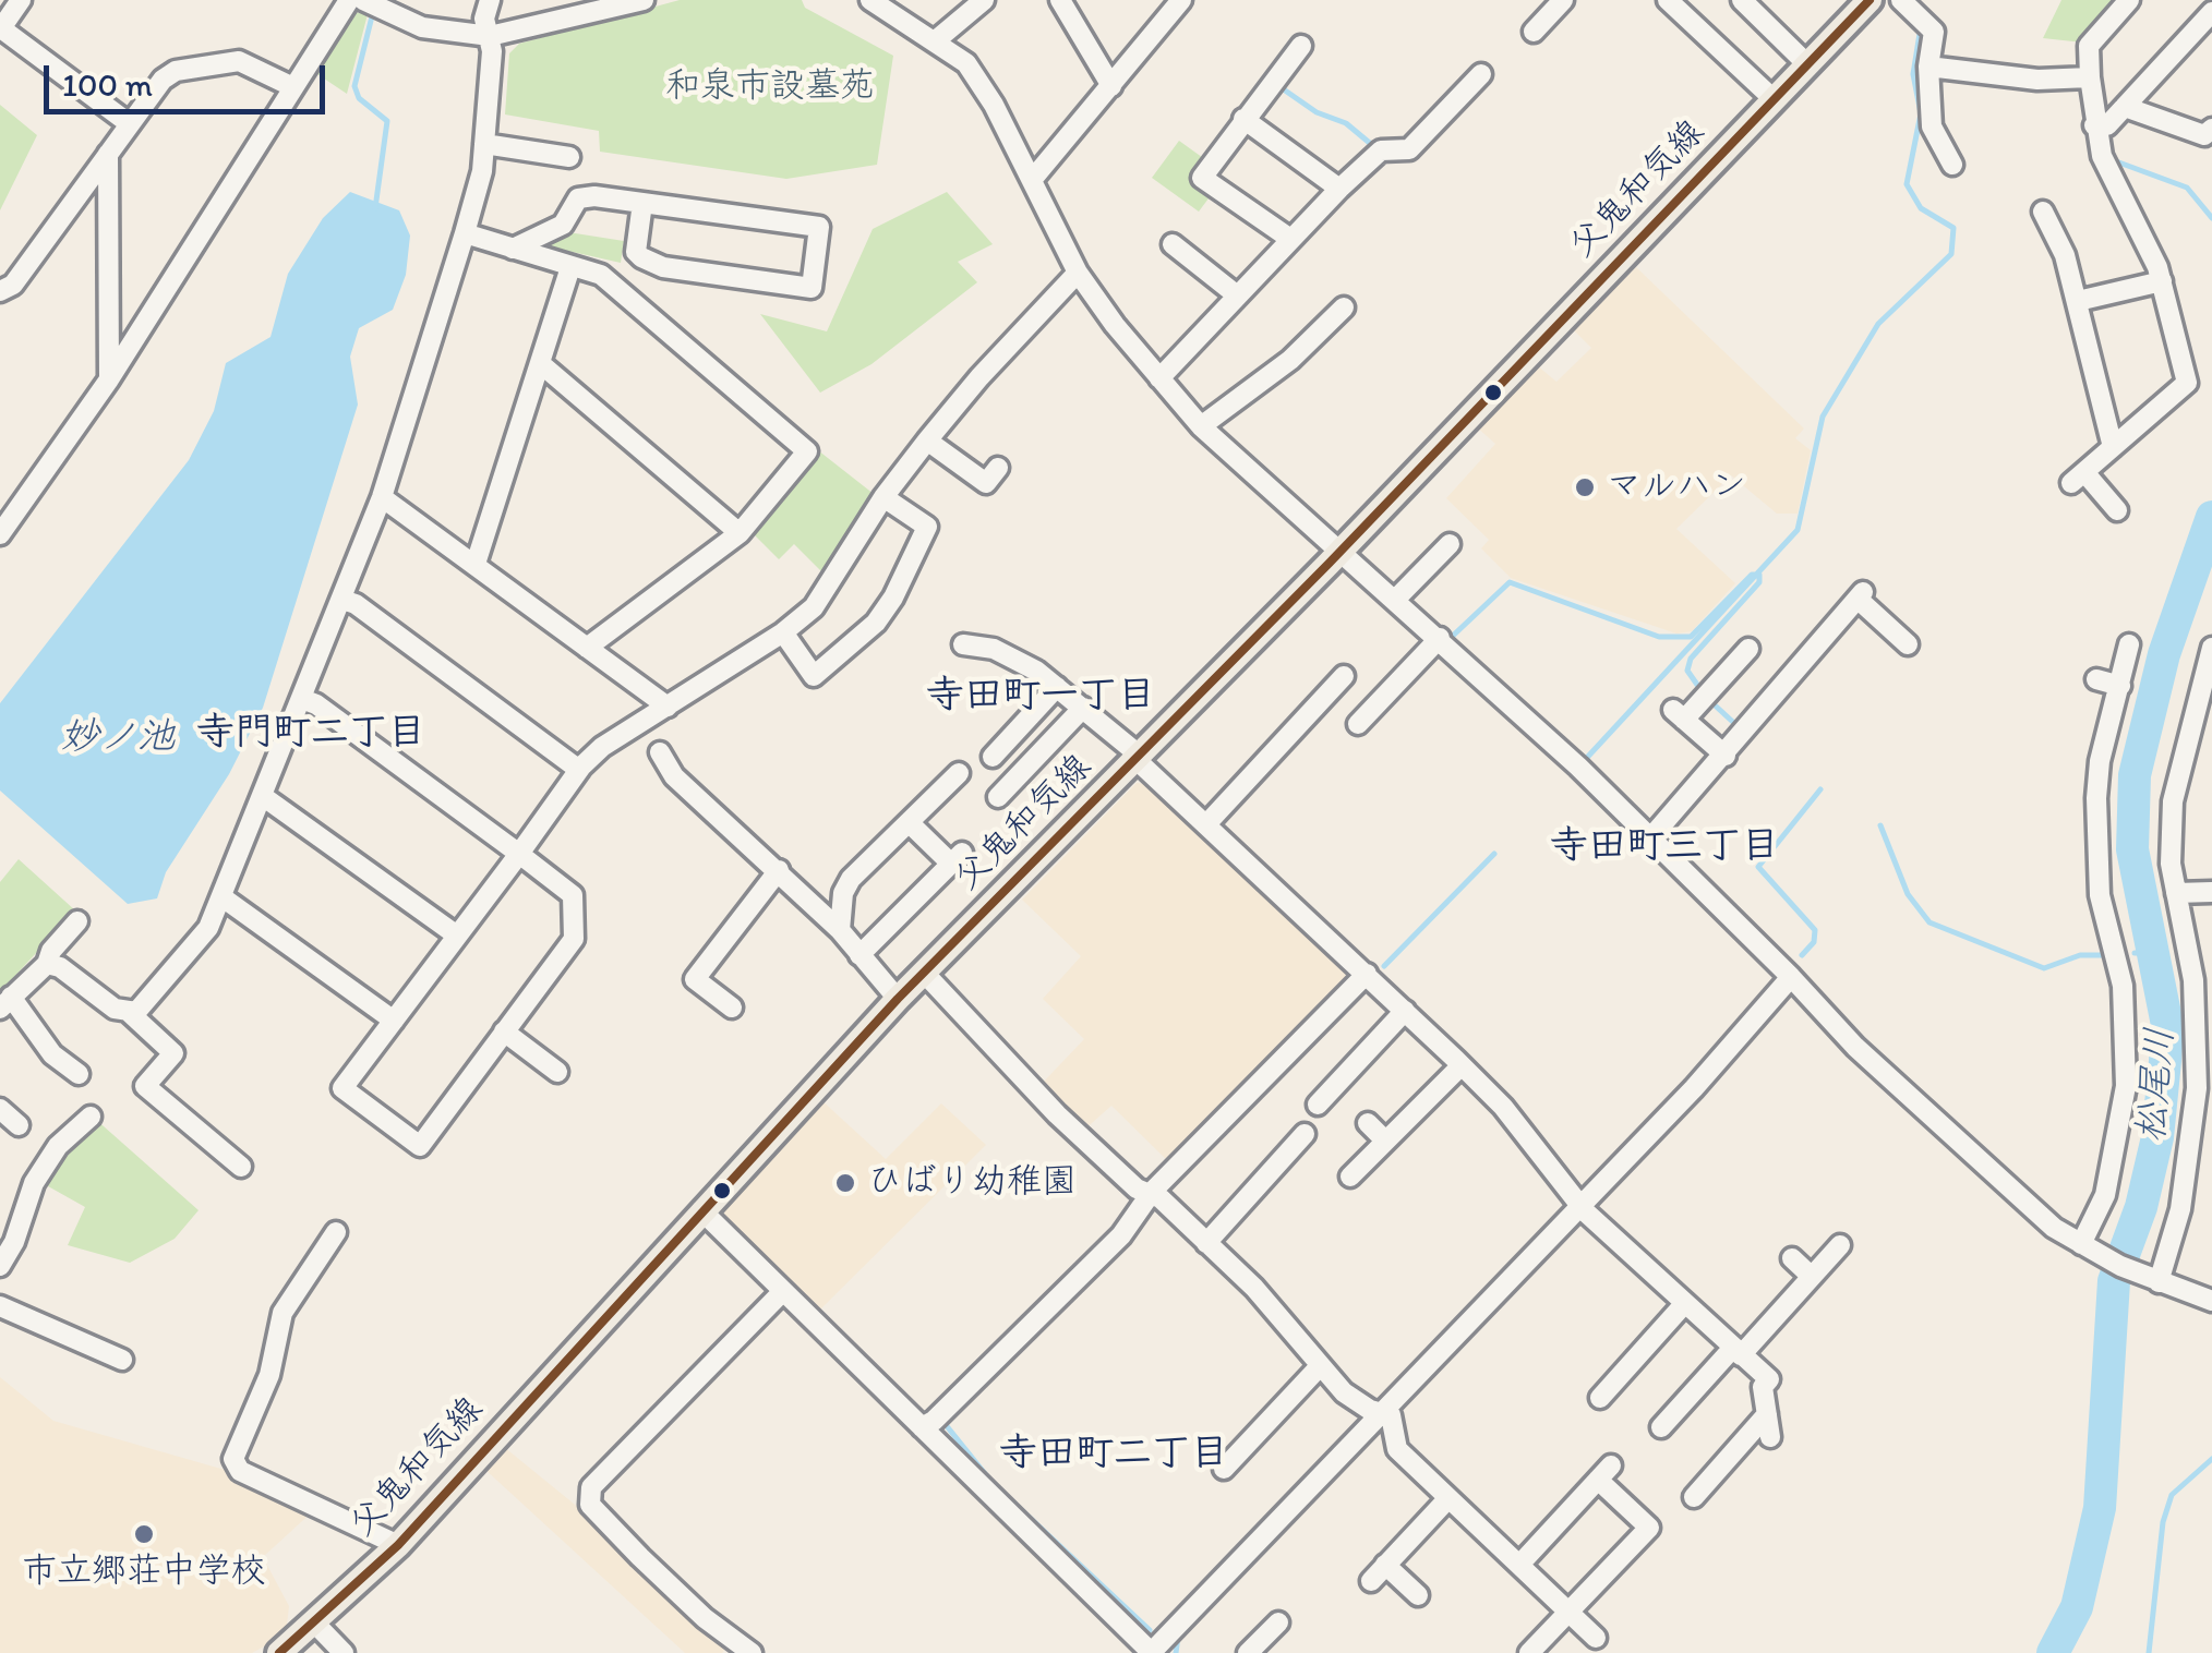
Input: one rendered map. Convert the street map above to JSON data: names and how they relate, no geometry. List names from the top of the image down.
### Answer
{
  "streets": {
    "main road": ["父鬼和気線"]
  },
  "districts": [
    "寺田町一丁目",
    "寺門町二丁目",
    "寺田町三丁目",
    "寺田町二丁目"
  ],
  "water": ["妙ノ池", "松尾川"],
  "parks": ["和泉市設墓苑"],
  "places": ["マルハン", "ひばり幼稚園", "市立郷荘中学校"],
  "scale_bar": "100 m"
}
